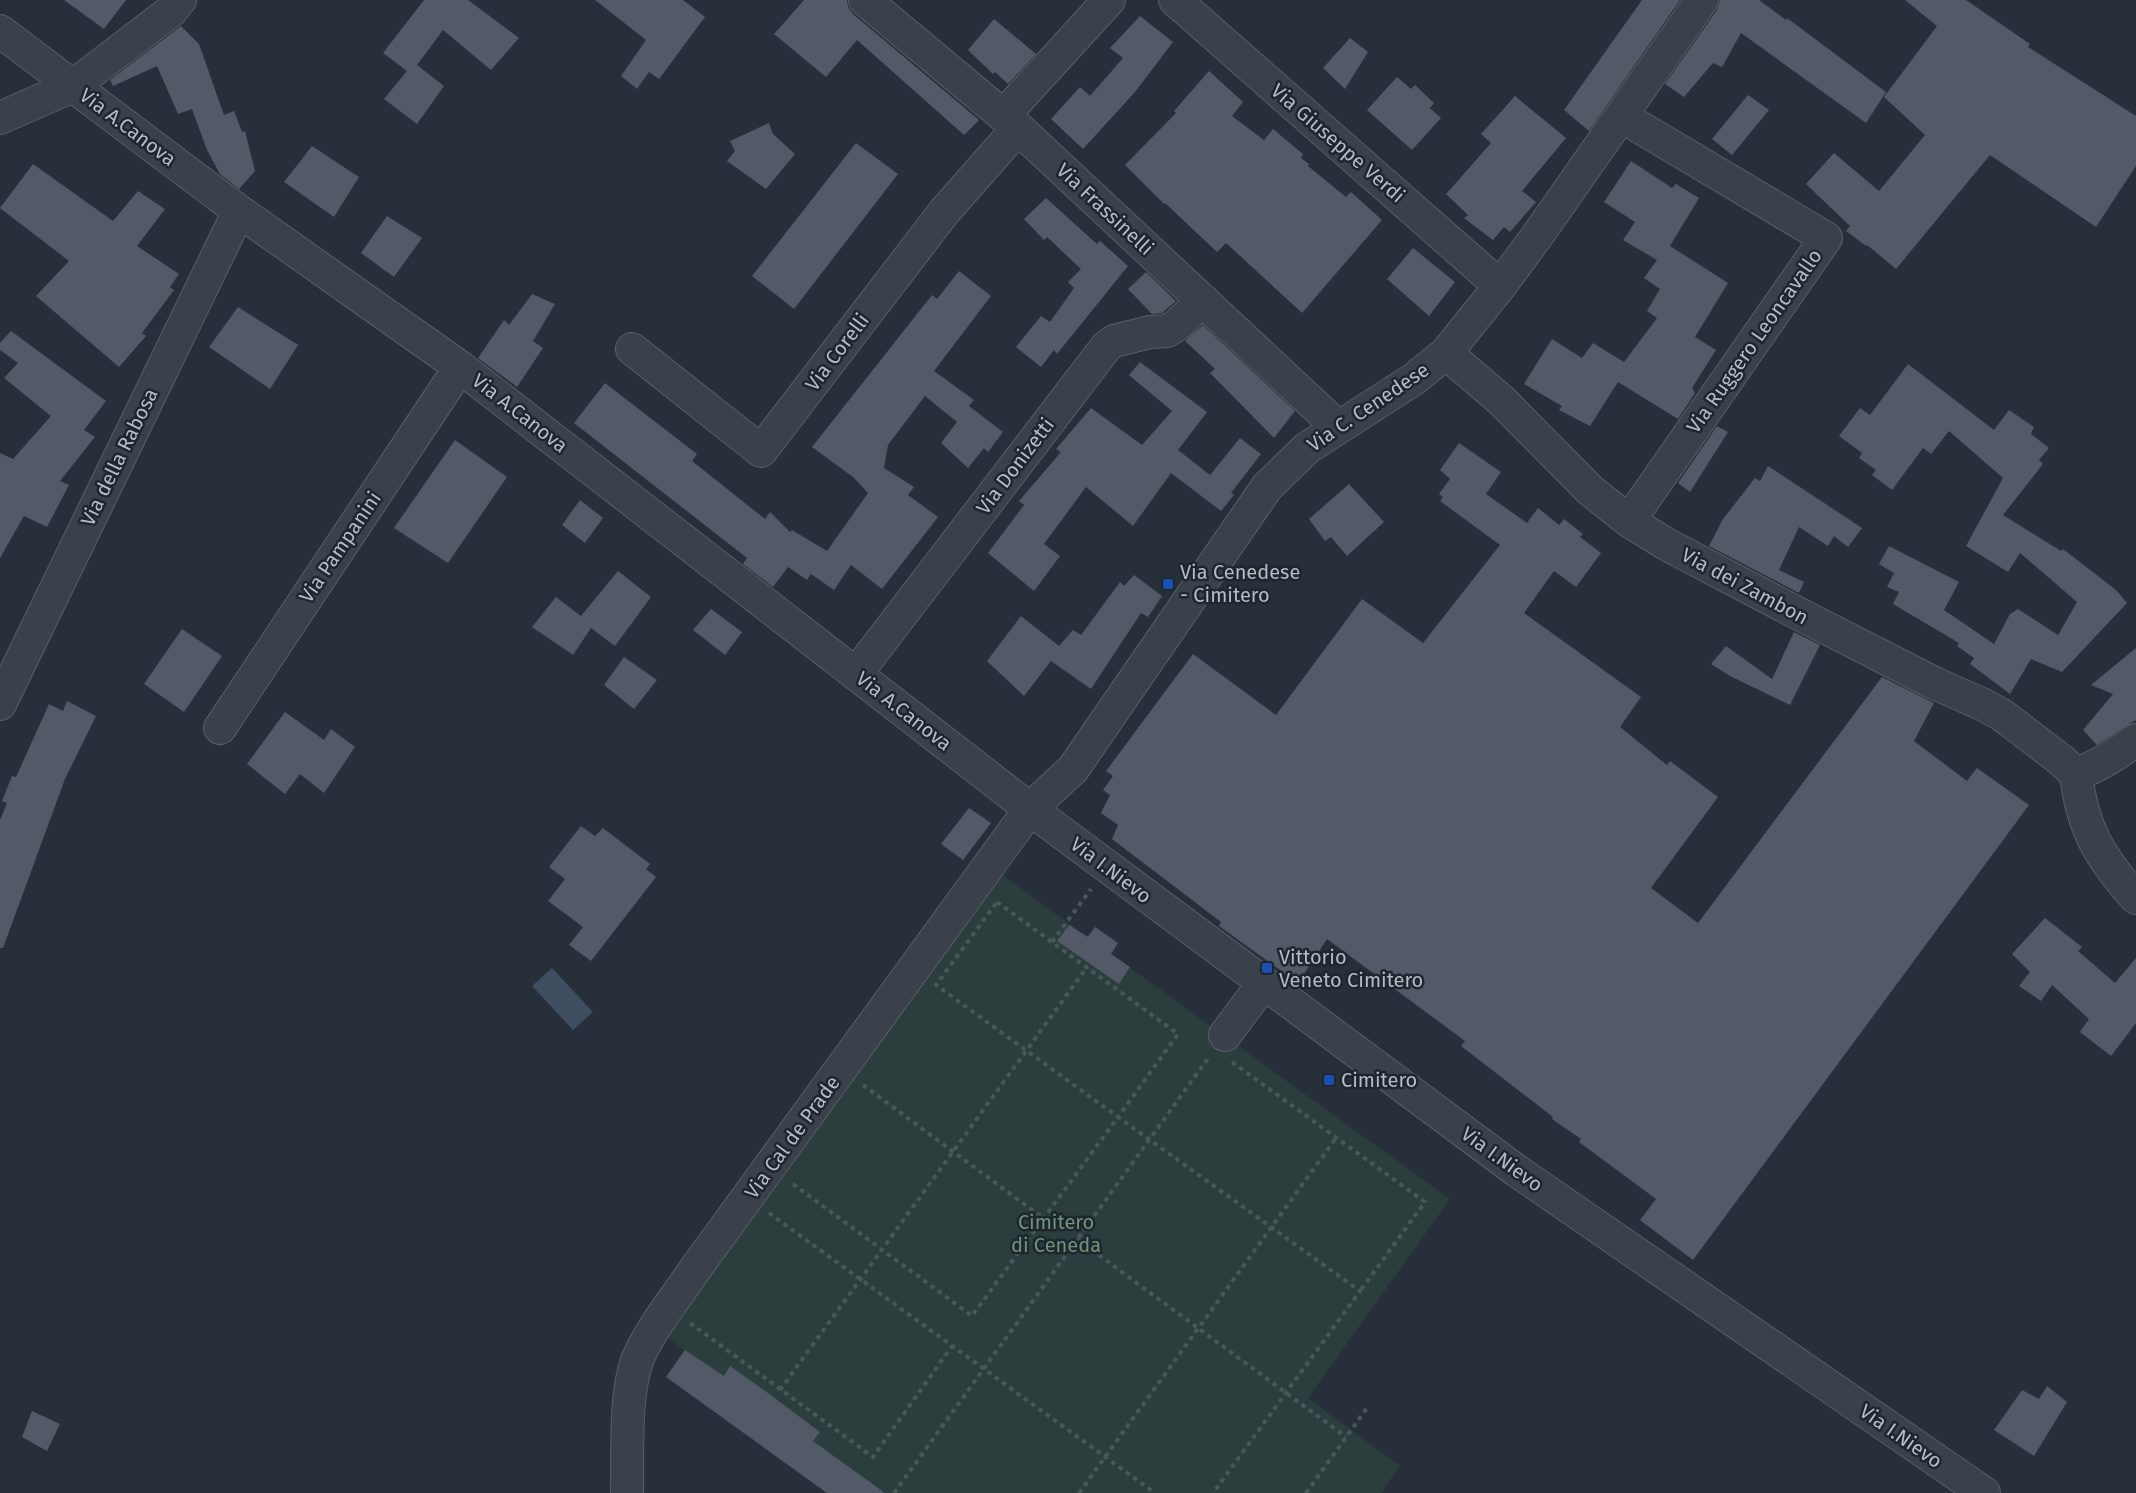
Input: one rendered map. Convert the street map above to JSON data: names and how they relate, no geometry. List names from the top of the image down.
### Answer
{
  "streets": {
    "street": [
      "Via A.Canova",
      "Via Giuseppe Verdi",
      "Via Frassinelli",
      "Via Ruggero Leoncavallo",
      "Via Corelli",
      "Via C. Cenedese",
      "Via della Rabosa",
      "Via Donizetti",
      "Via Pampanini",
      "Via dei Zambon",
      "Via I.Nievo",
      "Via Cal de Prade"
    ]
  },
  "crossings": [
    ["Via A.Canova", "Via C. Cenedese"],
    ["Via A.Canova", "Via della Rabosa"],
    ["Via A.Canova", "Via Donizetti"],
    ["Via A.Canova", "Via Pampanini"],
    ["Via A.Canova", "Via I.Nievo"],
    ["Via A.Canova", "Via Cal de Prade"],
    ["Via Giuseppe Verdi", "Via C. Cenedese"],
    ["Via Frassinelli", "Via Corelli"],
    ["Via Frassinelli", "Via C. Cenedese"],
    ["Via Frassinelli", "Via Donizetti"],
    ["Via Ruggero Leoncavallo", "Via C. Cenedese"],
    ["Via Ruggero Leoncavallo", "Via dei Zambon"],
    ["Via C. Cenedese", "Via dei Zambon"],
    ["Via C. Cenedese", "Via I.Nievo"],
    ["Via C. Cenedese", "Via Cal de Prade"],
    ["Via I.Nievo", "Via Cal de Prade"]
  ],
  "parks": ["Cimitero di Ceneda"],
  "places": {
    "transit": ["Via Cenedese - Cimitero", "Vittorio Veneto Cimitero", "Cimitero"]
  }
}
